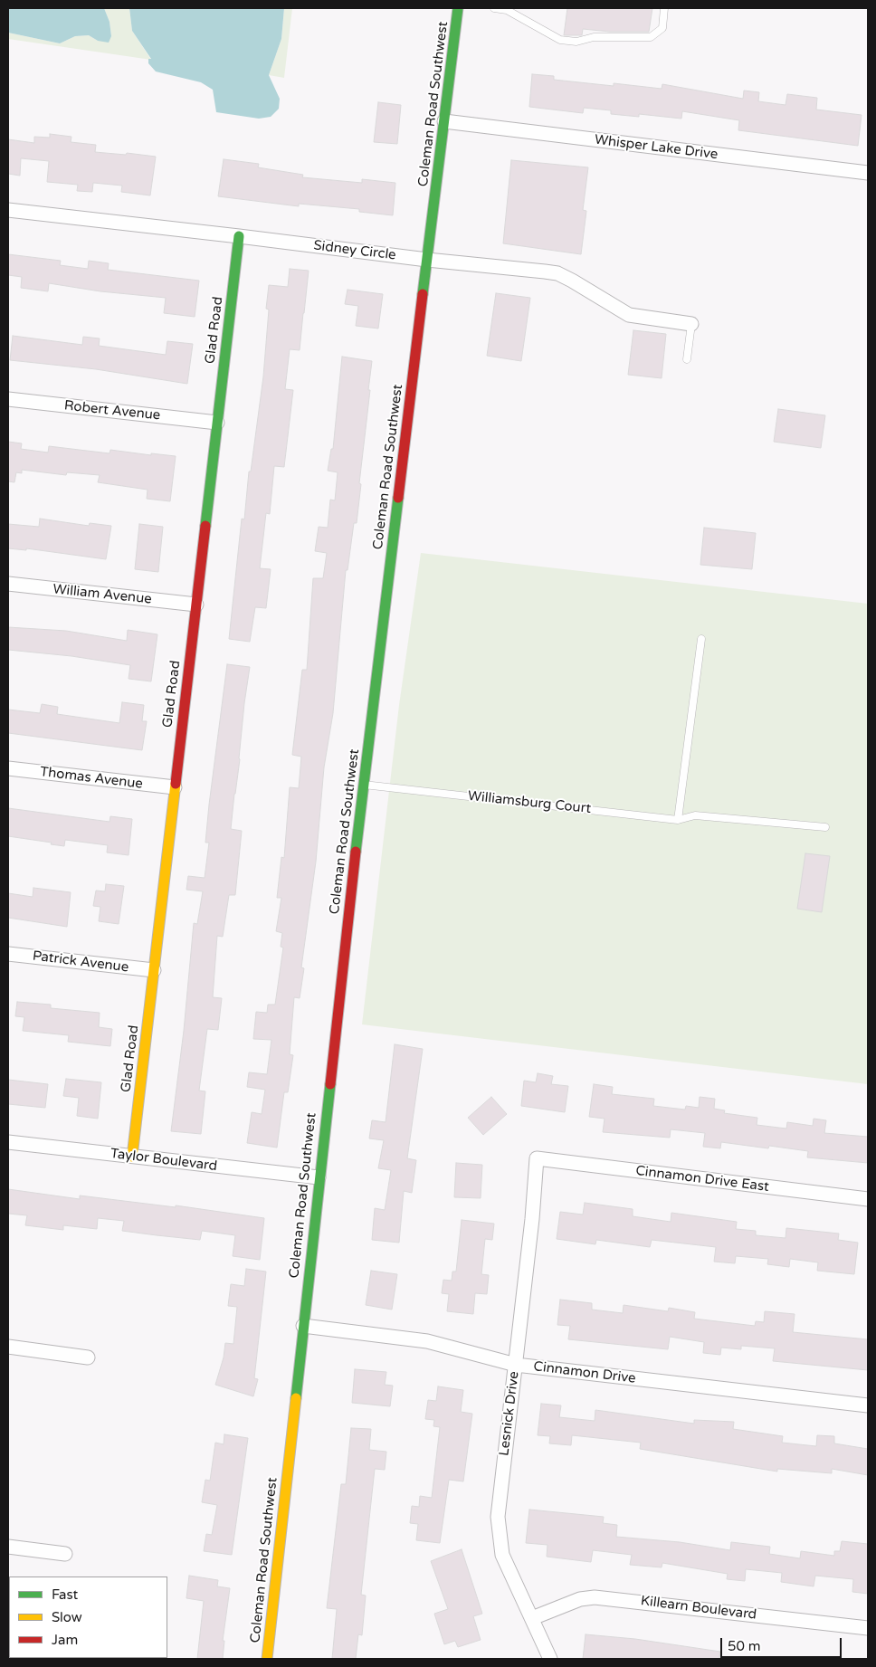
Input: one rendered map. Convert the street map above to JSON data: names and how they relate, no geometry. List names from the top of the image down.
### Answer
{
  "streets": {
    "street": [
      "Coleman Road Southwest",
      "Whisper Lake Drive",
      "Sidney Circle",
      "Glad Road",
      "Robert Avenue",
      "William Avenue",
      "Thomas Avenue",
      "Patrick Avenue",
      "Taylor Boulevard",
      "Cinnamon Drive East",
      "Cinnamon Drive",
      "Lesnick Drive",
      "Killearn Boulevard"
    ],
    "lane": ["Williamsburg Court"]
  },
  "crossings": [
    ["Coleman Road Southwest", "Whisper Lake Drive"],
    ["Coleman Road Southwest", "Sidney Circle"],
    ["Coleman Road Southwest", "Williamsburg Court"],
    ["Coleman Road Southwest", "Taylor Boulevard"],
    ["Coleman Road Southwest", "Cinnamon Drive"],
    ["Sidney Circle", "Glad Road"],
    ["Glad Road", "Robert Avenue"],
    ["Glad Road", "William Avenue"],
    ["Glad Road", "Thomas Avenue"],
    ["Glad Road", "Patrick Avenue"],
    ["Glad Road", "Taylor Boulevard"],
    ["Cinnamon Drive East", "Lesnick Drive"],
    ["Cinnamon Drive", "Lesnick Drive"],
    ["Lesnick Drive", "Killearn Boulevard"]
  ],
  "legend": ["Fast", "Slow", "Jam"],
  "scale_bar": "50 m"
}
